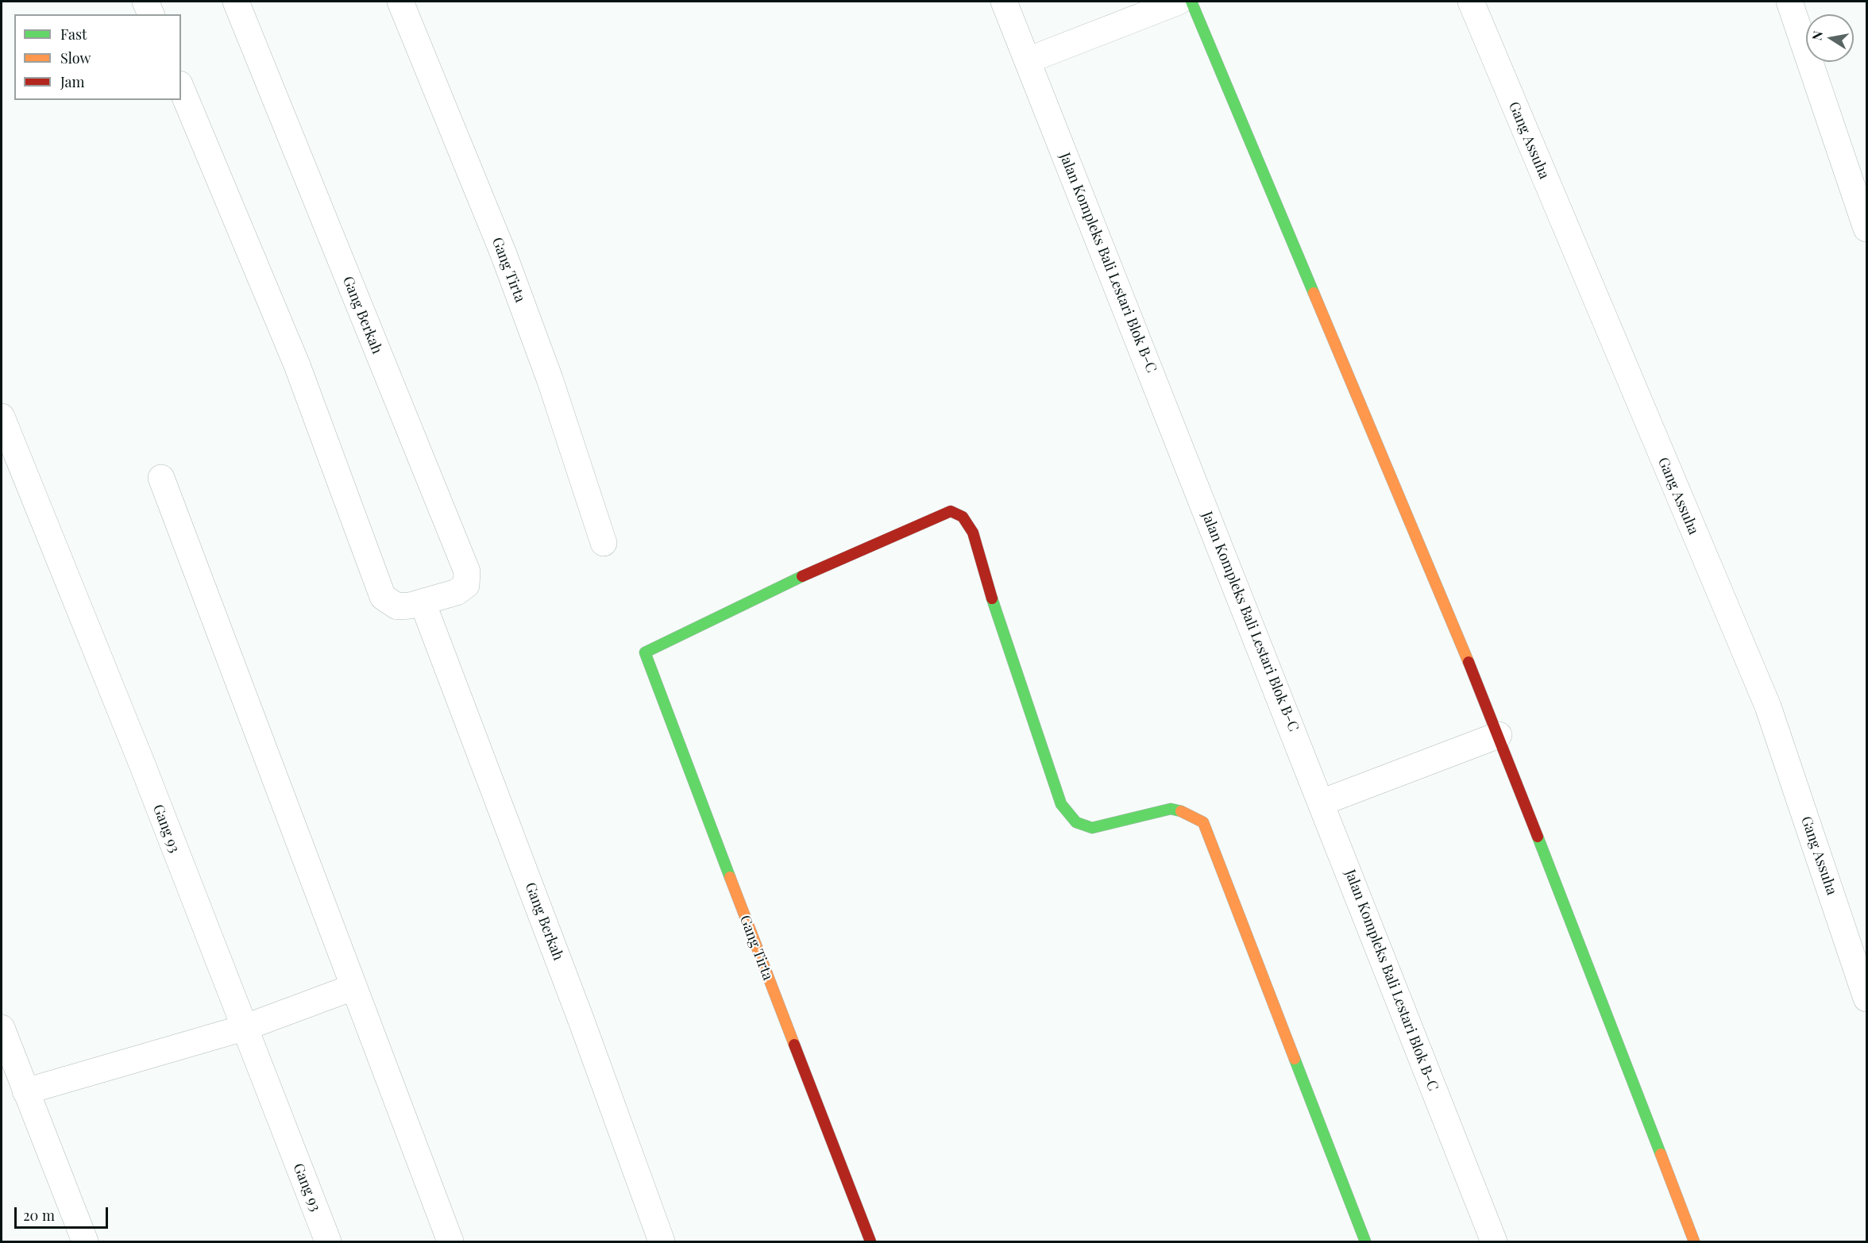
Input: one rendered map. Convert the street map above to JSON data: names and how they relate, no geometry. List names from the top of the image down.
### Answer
{
  "streets": {
    "street": [
      "Gang Assuha",
      "Jalan Kompleks Bali Lestari Blok B-C",
      "Gang Tirta",
      "Gang Berkah",
      "Gang 93"
    ]
  },
  "legend": ["Fast", "Slow", "Jam"],
  "scale_bar": "20 m",
  "north": "left"
}
